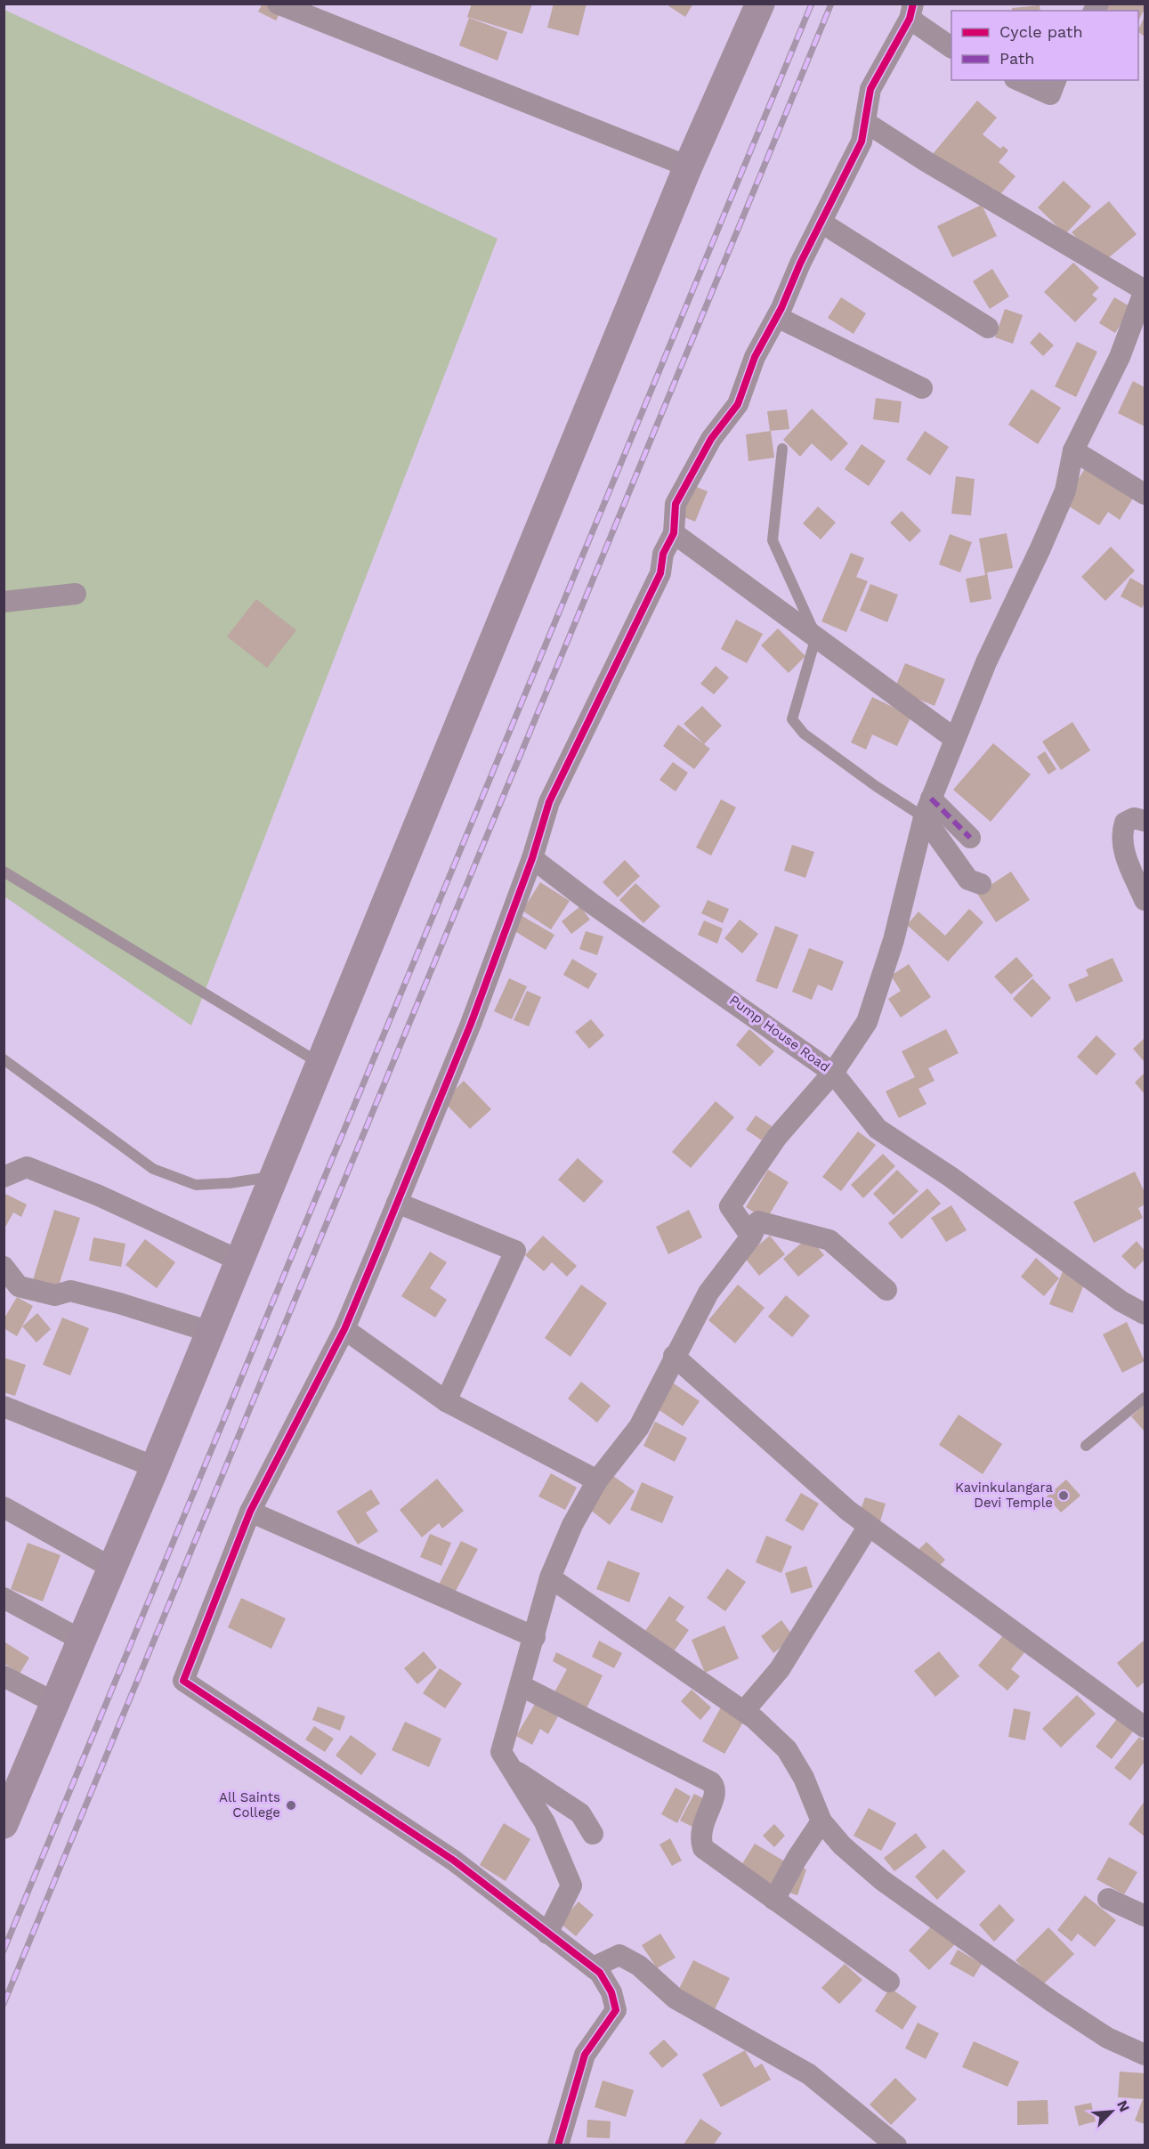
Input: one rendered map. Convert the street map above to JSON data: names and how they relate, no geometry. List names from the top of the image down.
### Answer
{
  "streets": {
    "street": ["Pump House Road"]
  },
  "places": ["Kavinkulangara Devi Temple", "All Saints College"],
  "legend": ["Cycle path", "Path"],
  "north": "top right"
}
